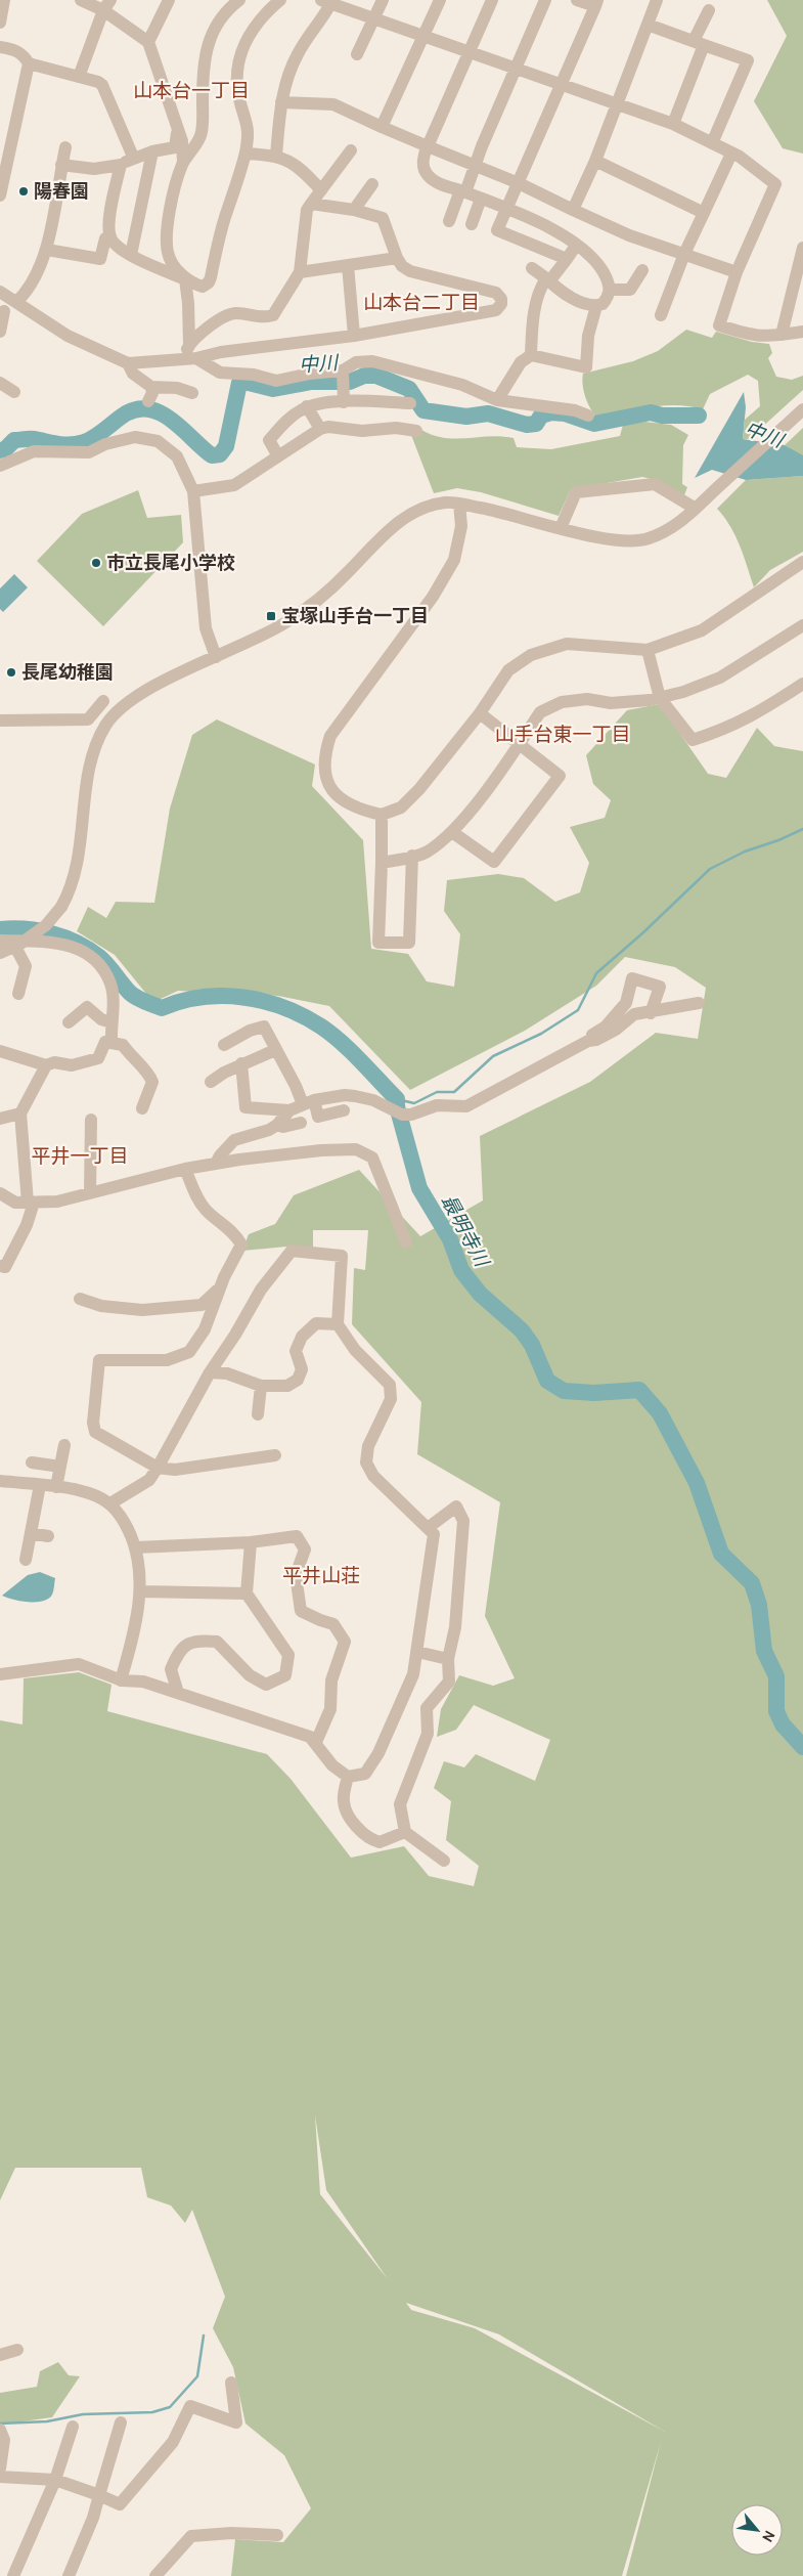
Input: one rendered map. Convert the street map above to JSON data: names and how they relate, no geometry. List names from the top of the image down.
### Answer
{
  "districts": [
    "山本台一丁目",
    "山本台二丁目",
    "山手台東一丁目",
    "平井一丁目",
    "平井山荘"
  ],
  "water": ["中川", "最明寺川"],
  "places": {
    "other": ["陽春園", "市立長尾小学校", "長尾幼稚園"],
    "transit": ["宝塚山手台一丁目"]
  },
  "north": "bottom right"
}
